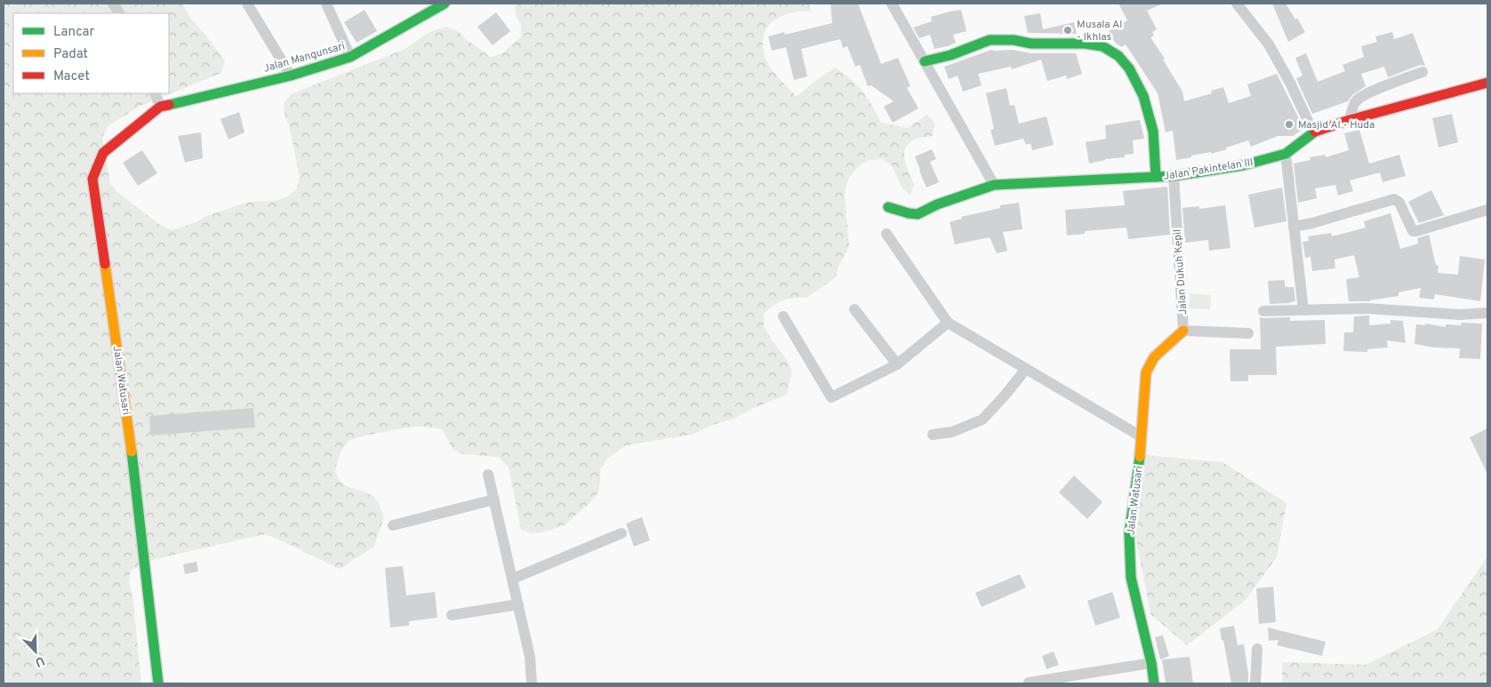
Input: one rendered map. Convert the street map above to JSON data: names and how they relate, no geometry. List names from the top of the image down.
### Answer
{
  "streets": {
    "street": [
      "Jalan Mangunsari",
      "Jalan Pakintelan III",
      "Jalan Dukuh Kepil",
      "Jalan Watusari"
    ]
  },
  "crossings": [
    ["Jalan Mangunsari", "Jalan Watusari"],
    ["Jalan Pakintelan III", "Jalan Dukuh Kepil"],
    ["Jalan Dukuh Kepil", "Jalan Watusari"]
  ],
  "places": ["Musala Al - Ikhlas", "Masjid Al - Huda"],
  "legend": ["Lancar", "Padat", "Macet"],
  "north": "bottom right"
}
